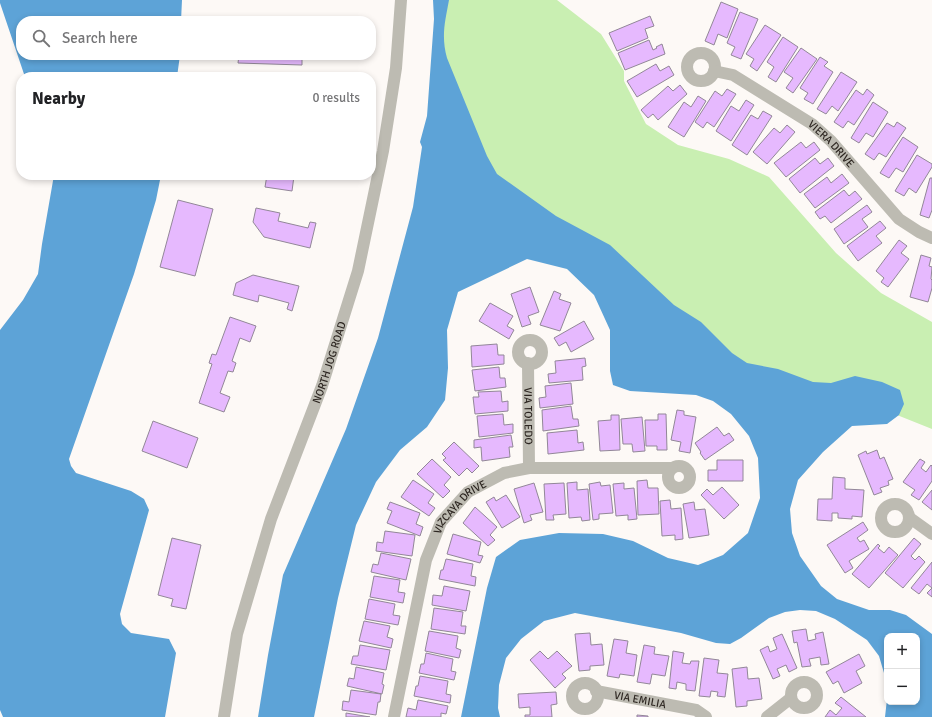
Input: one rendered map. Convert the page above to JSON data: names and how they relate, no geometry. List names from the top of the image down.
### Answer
{
  "streets": {
    "street": [
      "VIERA DRIVE",
      "NORTH JOG ROAD",
      "VIA TOLEDO",
      "VIZCAYA DRIVE",
      "VIA EMILIA"
    ]
  },
  "crossings": [
    ["VIA TOLEDO", "VIZCAYA DRIVE"]
  ],
  "page": {
    "search": "Search here",
    "heading": ["Nearby", "0 results"],
    "map_buttons": ["+", "−"]
  }
}
